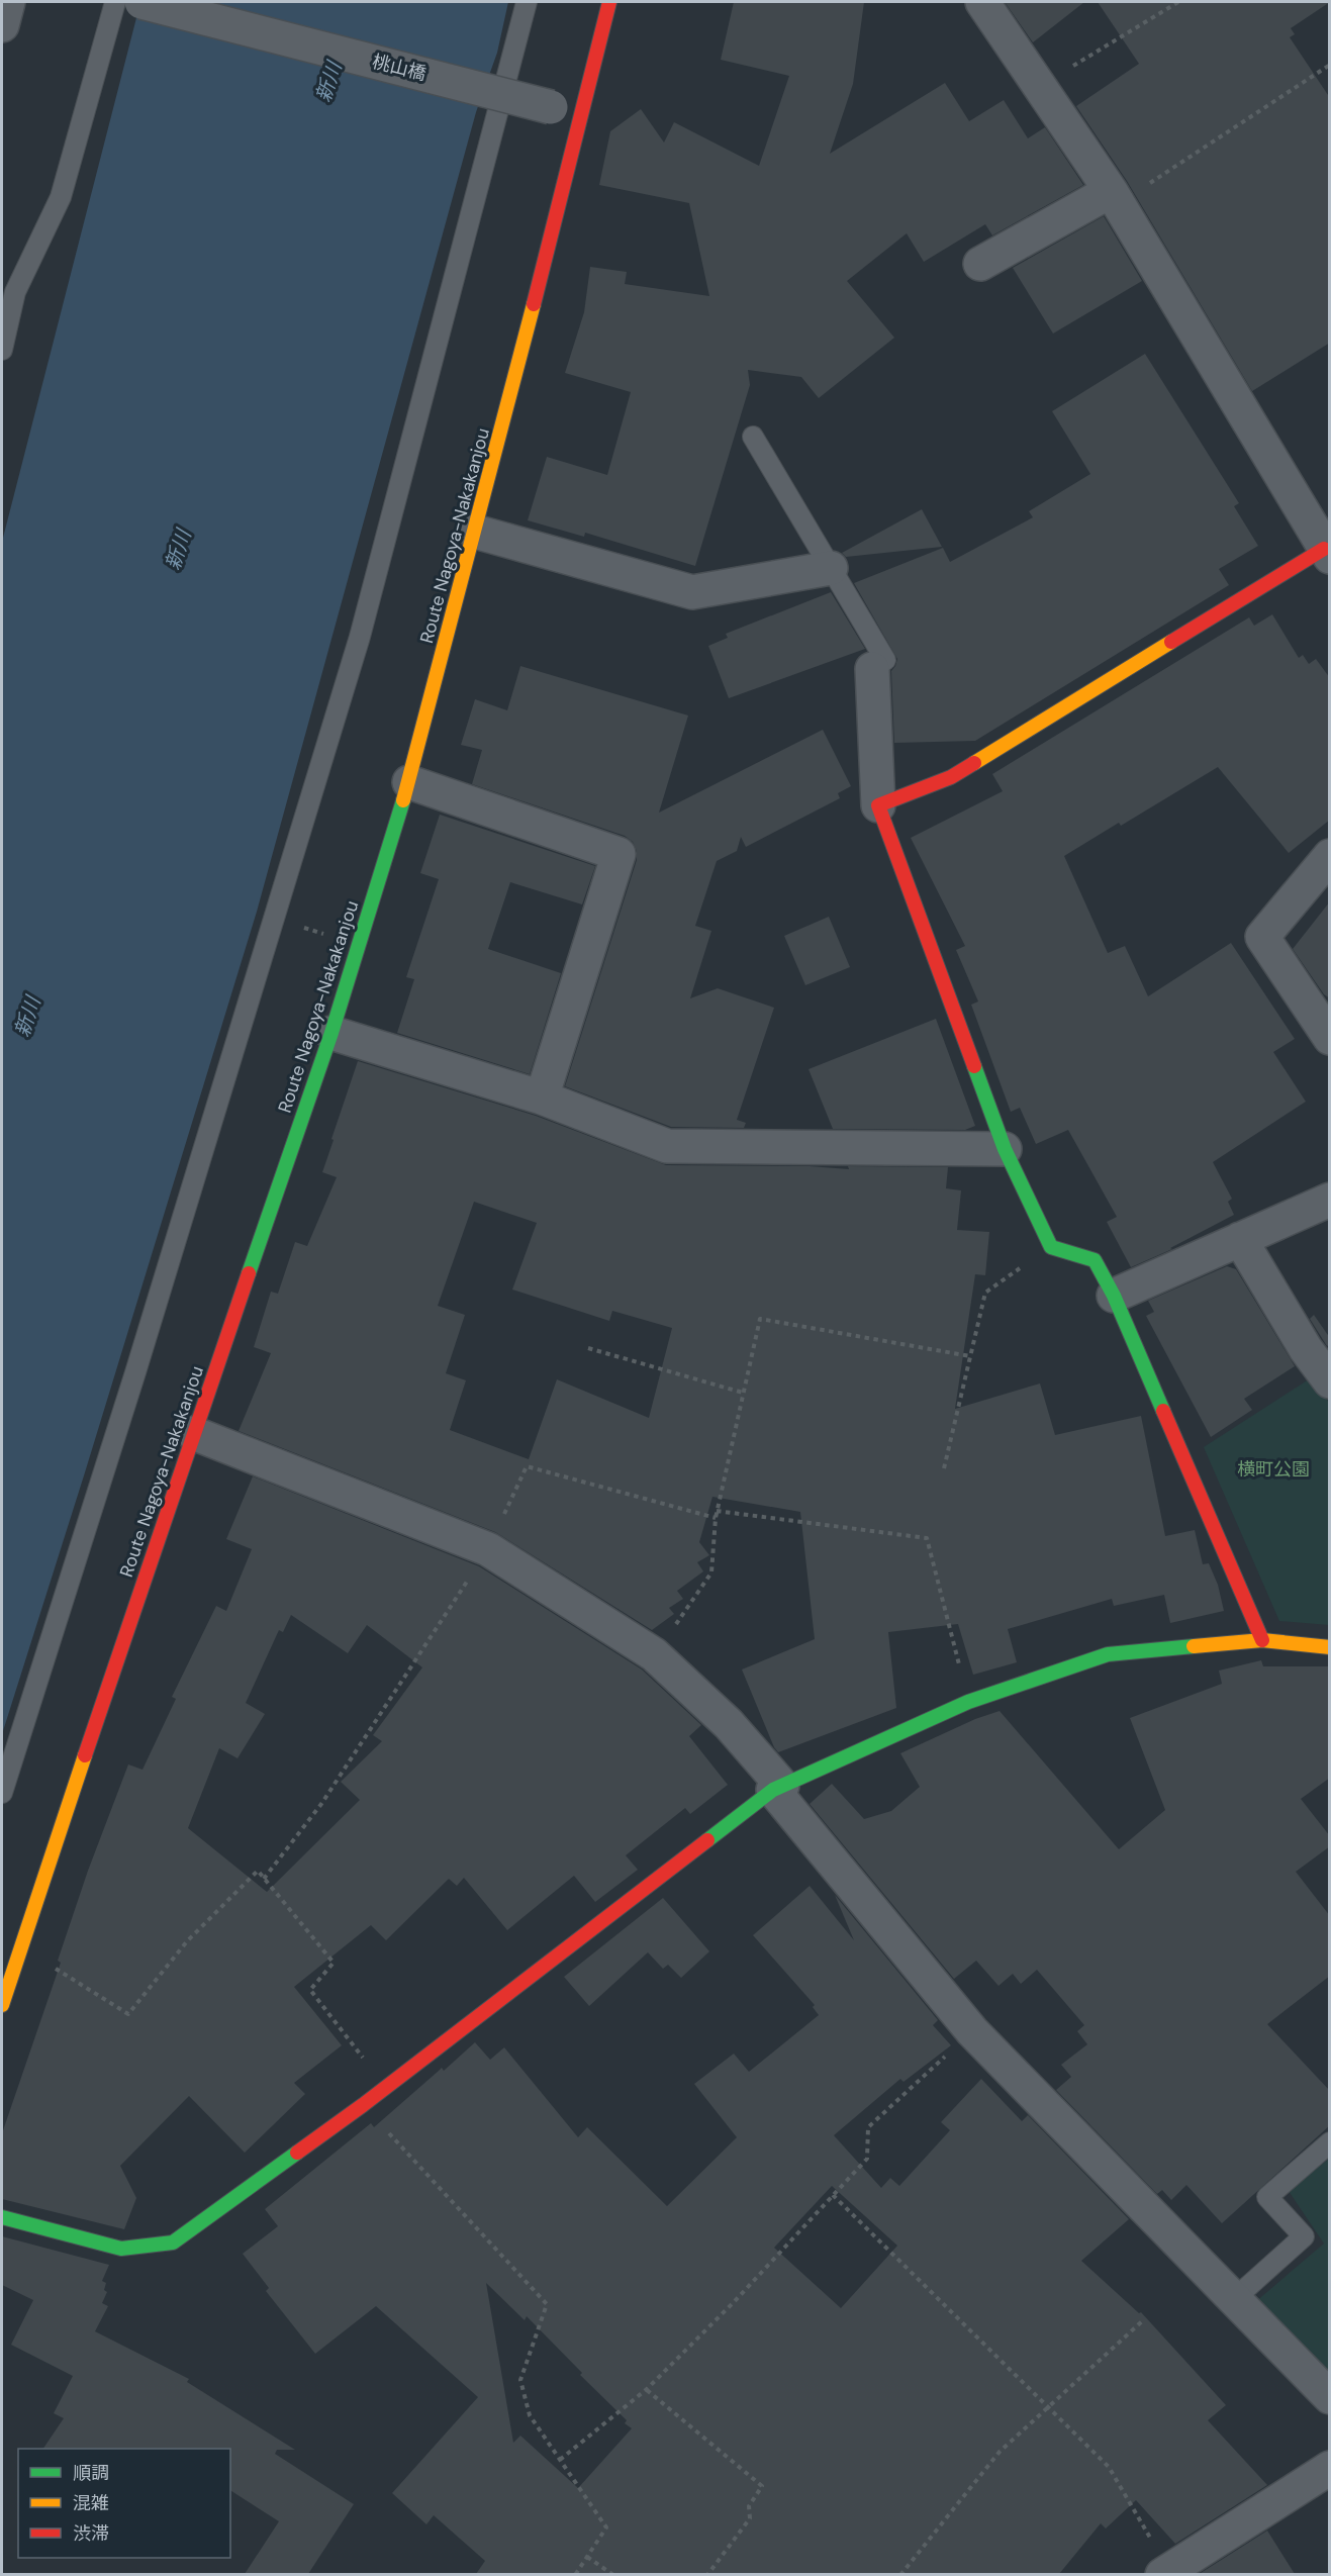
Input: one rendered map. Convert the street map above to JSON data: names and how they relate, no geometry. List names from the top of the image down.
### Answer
{
  "streets": {
    "street": ["桃山橋", "Route Nagoya-Nakakanjou"]
  },
  "crossings": [
    ["桃山橋", "Route Nagoya-Nakakanjou"]
  ],
  "water": ["新川"],
  "parks": ["横町公園"],
  "legend": ["順調", "混雑", "渋滞"]
}
